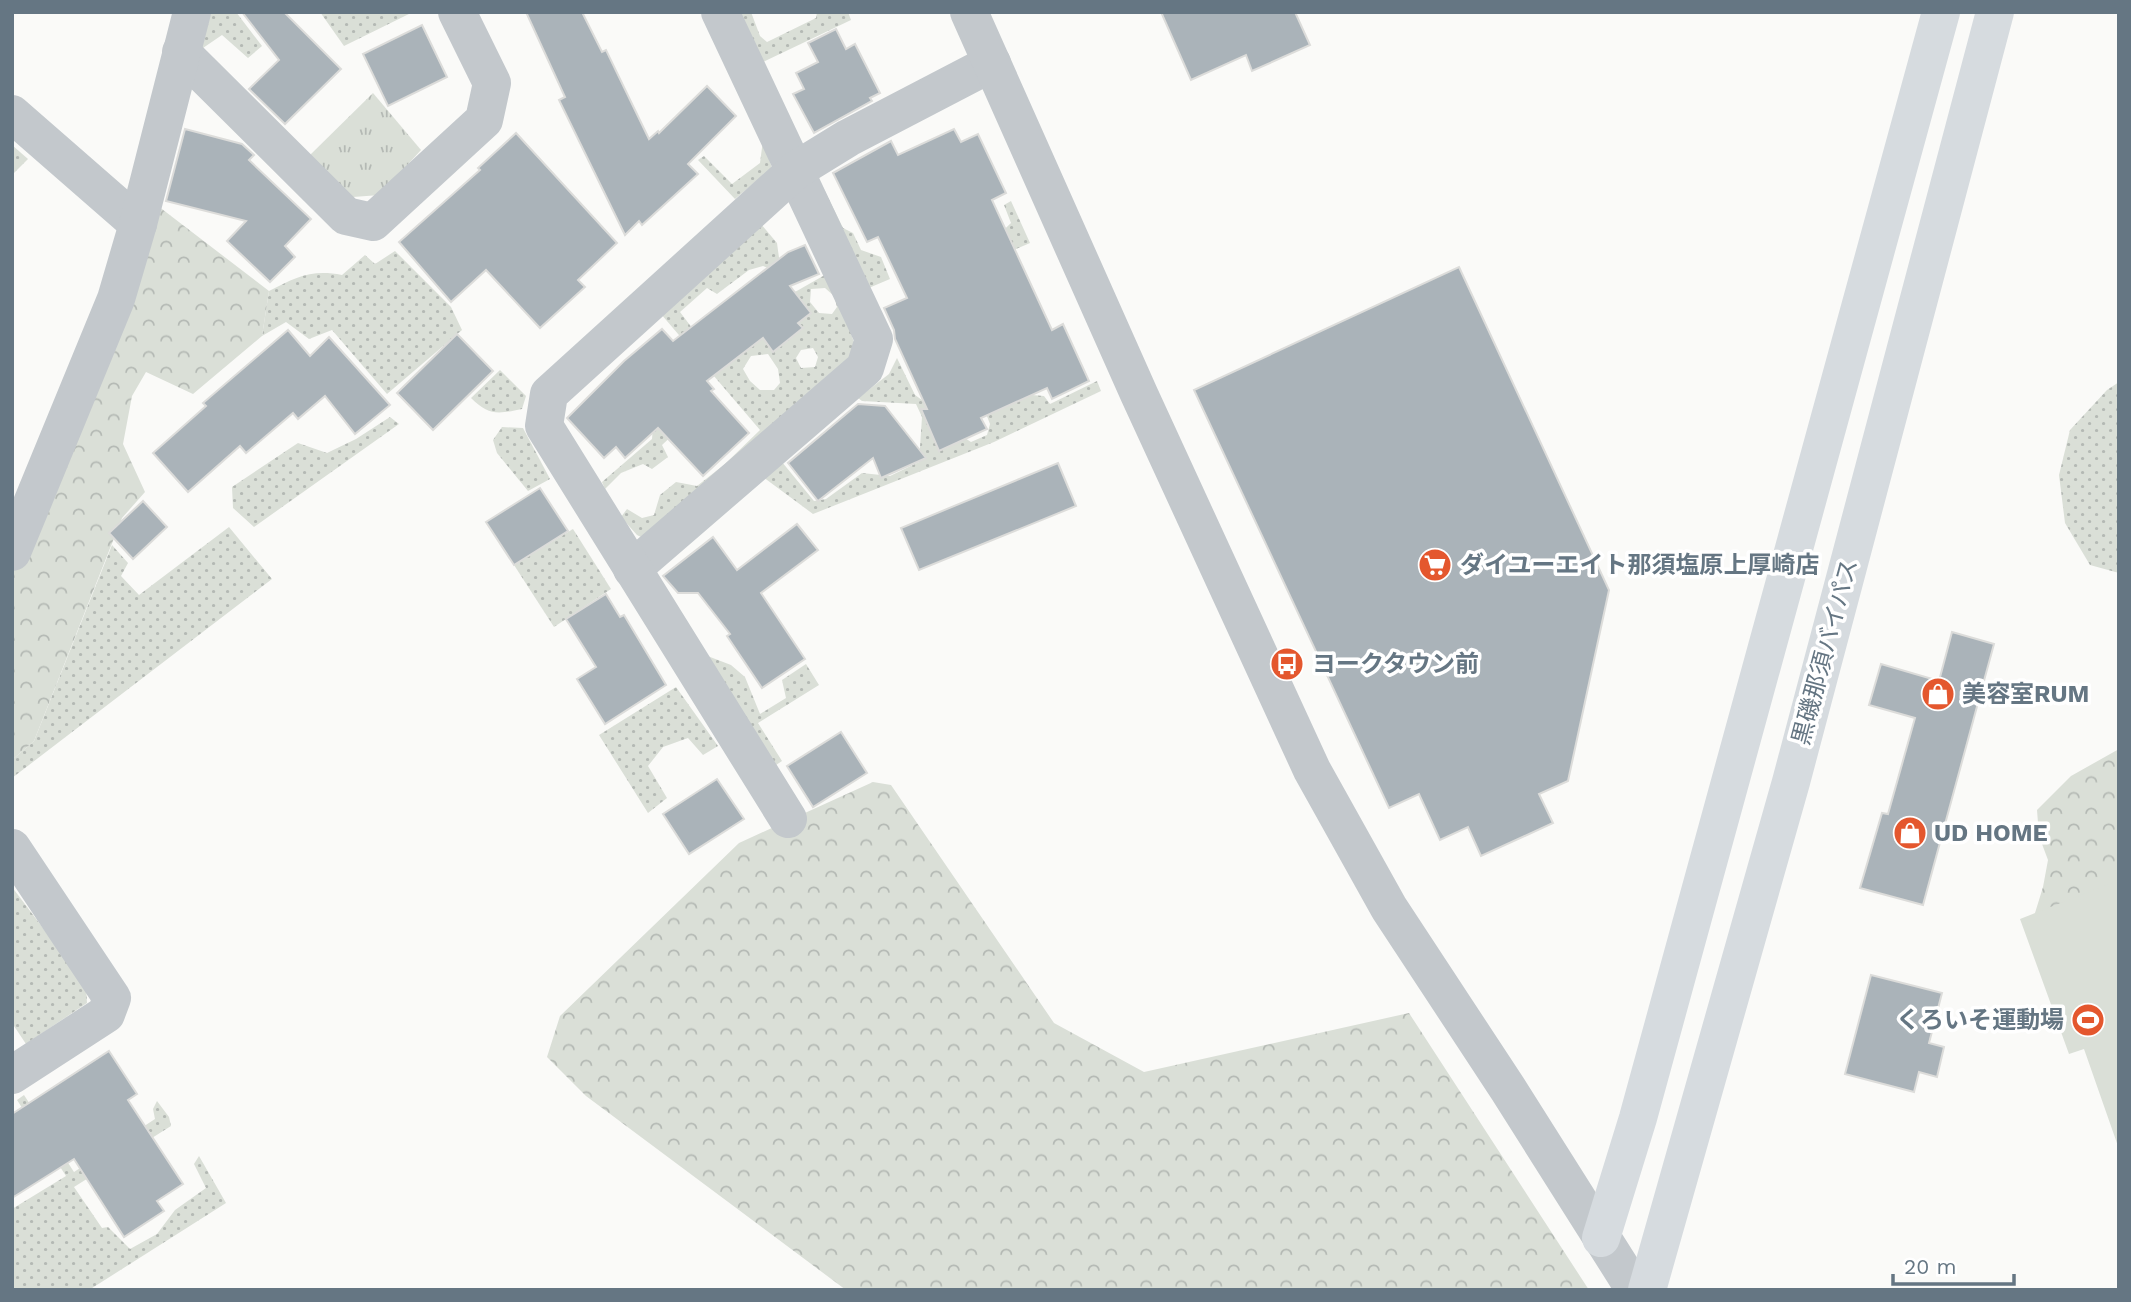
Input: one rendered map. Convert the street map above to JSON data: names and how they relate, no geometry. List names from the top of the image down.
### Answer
{
  "streets": {
    "main road": ["黒磯那須バイパス"]
  },
  "places": {
    "supermarket": ["ダイユーエイト那須塩原上厚崎店"],
    "bus stop": ["ヨークタウン前"],
    "shop": ["美容室RUM", "UD HOME"],
    "sports": ["くろいそ運動場"]
  },
  "scale_bar": "20 m"
}
